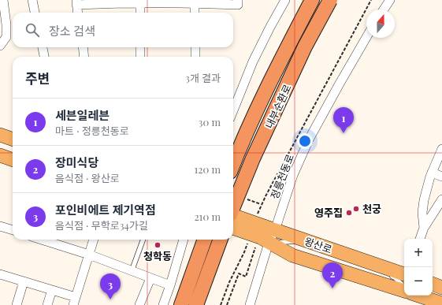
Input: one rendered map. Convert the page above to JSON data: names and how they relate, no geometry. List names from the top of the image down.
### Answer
{
  "streets": {
    "highway": ["내부순환로"],
    "main road": ["왕산로"],
    "street": ["정릉천동로"]
  },
  "crossings": [
    ["정릉천동로", "왕산로"]
  ],
  "places": ["천궁", "영주집", "청학동"],
  "north": "top",
  "page": {
    "search": "장소 검색",
    "heading": ["주변", "3개 결과"],
    "list": [
      {
        "mark": "1",
        "name": "세븐일레븐",
        "note": "마트 · 정릉천동로",
        "value": "30 m"
      },
      {
        "mark": "2",
        "name": "장미식당",
        "note": "음식점 · 왕산로",
        "value": "120 m"
      },
      {
        "mark": "3",
        "name": "포인비에트 제기역점",
        "note": "음식점 · 무학로34가길",
        "value": "210 m"
      }
    ],
    "pins": ["1", "2", "3"],
    "map_buttons": ["+", "−"]
  }
}
